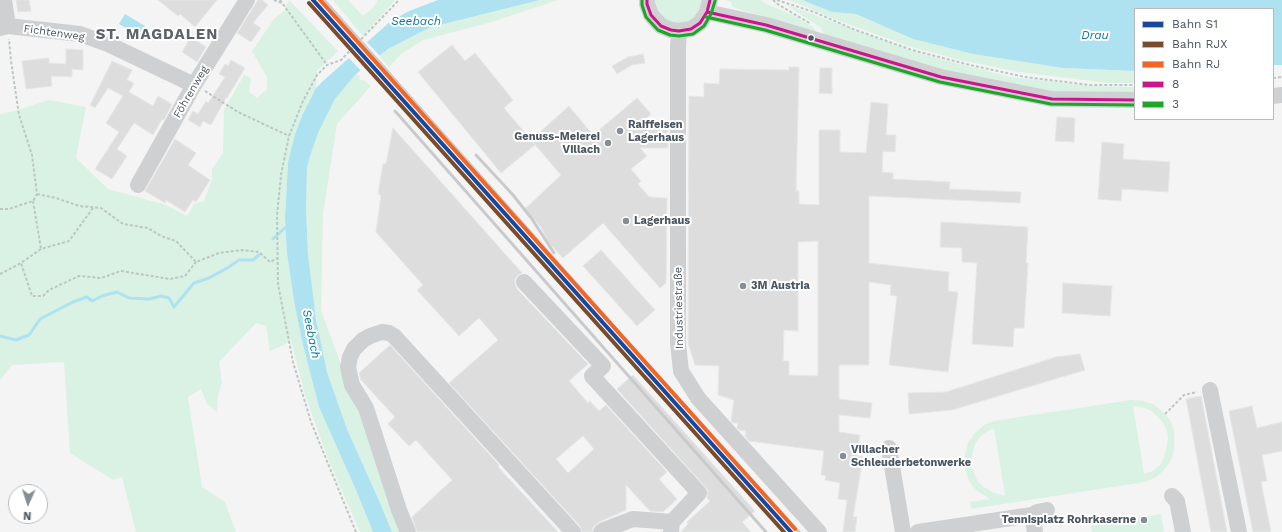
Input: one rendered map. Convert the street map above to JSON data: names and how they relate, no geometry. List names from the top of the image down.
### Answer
{
  "streets": {
    "street": ["Fichtenweg", "Föhrenweg", "Industriestraße"]
  },
  "crossings": [
    ["Fichtenweg", "Föhrenweg"]
  ],
  "districts": ["ST. MAGDALEN"],
  "water": ["Seebach", "Drau"],
  "places": [
    "Raiffeisen Lagerhaus",
    "Genuss-Meierei Villach",
    "Lagerhaus",
    "3M Austria",
    "Villacher Schleuderbetonwerke",
    "Tennisplatz Rohrkaserne"
  ],
  "lines": [
    "rail line S1",
    "rail line RJ",
    "transit line 8",
    "transit line 3",
    "rail line RJX"
  ],
  "legend": [
    "Bahn S1",
    "Bahn RJX",
    "Bahn RJ",
    "8",
    "3"
  ],
  "north": "bottom"
}
